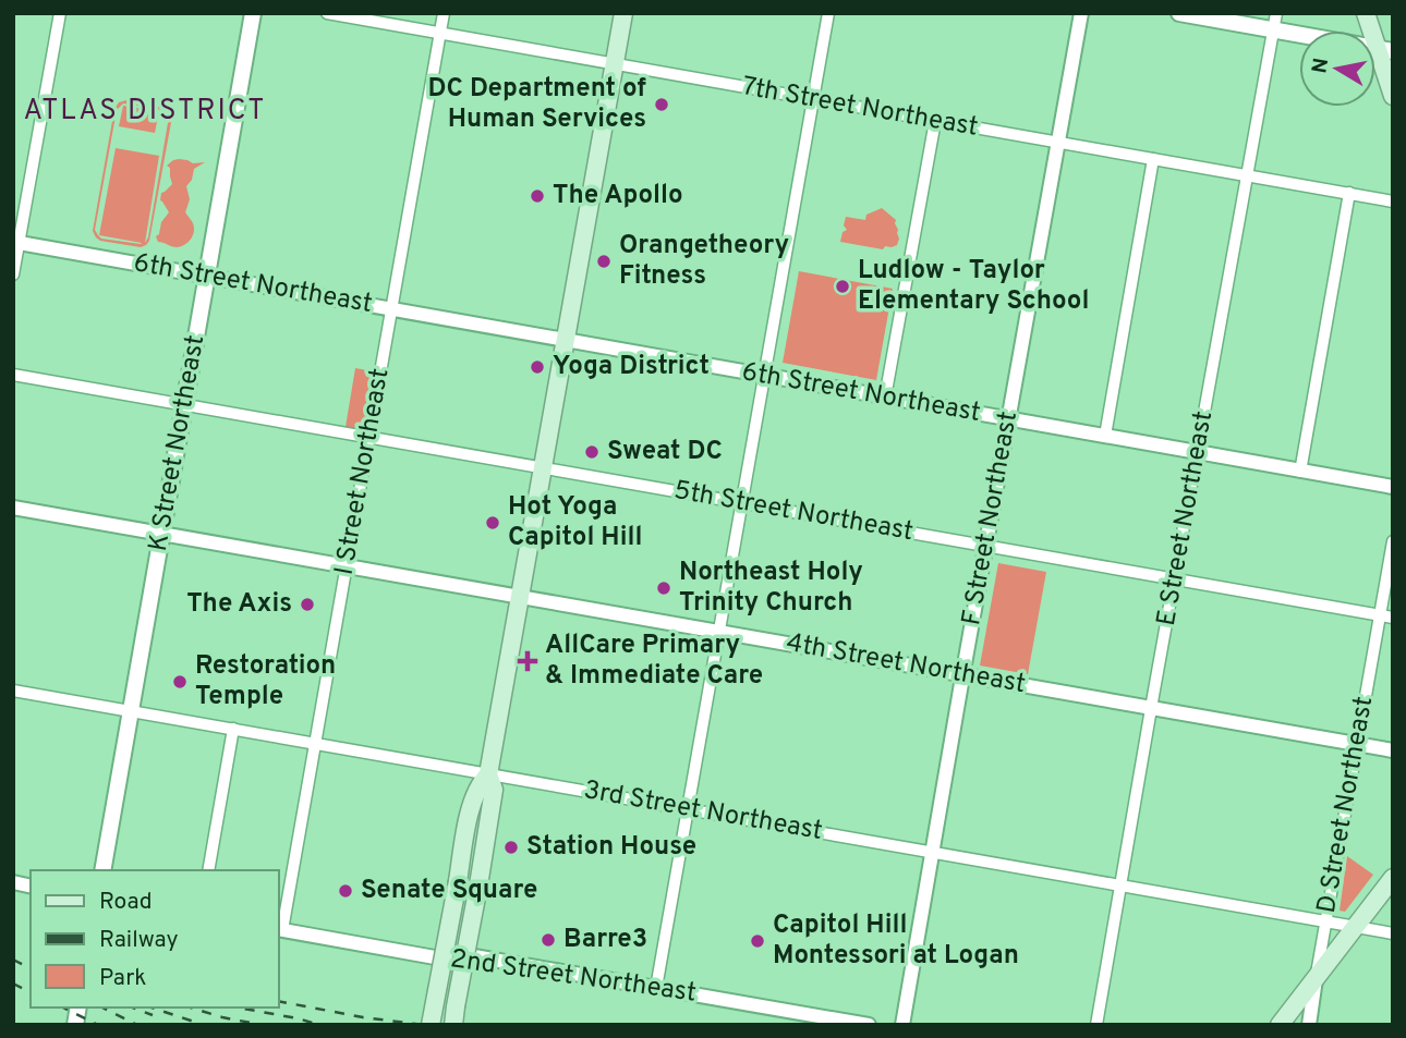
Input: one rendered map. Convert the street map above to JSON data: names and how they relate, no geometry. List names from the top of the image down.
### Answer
{
  "streets": {
    "main road": ["K Street Northeast"],
    "street": [
      "7th Street Northeast",
      "6th Street Northeast",
      "I Street Northeast",
      "5th Street Northeast",
      "F Street Northeast",
      "E Street Northeast",
      "4th Street Northeast",
      "D Street Northeast",
      "3rd Street Northeast",
      "2nd Street Northeast"
    ]
  },
  "crossings": [
    ["7th Street Northeast", "I Street Northeast"],
    ["7th Street Northeast", "F Street Northeast"],
    ["7th Street Northeast", "E Street Northeast"],
    ["6th Street Northeast", "K Street Northeast"],
    ["6th Street Northeast", "I Street Northeast"],
    ["6th Street Northeast", "F Street Northeast"],
    ["6th Street Northeast", "E Street Northeast"],
    ["K Street Northeast", "5th Street Northeast"],
    ["K Street Northeast", "4th Street Northeast"],
    ["K Street Northeast", "3rd Street Northeast"],
    ["I Street Northeast", "5th Street Northeast"],
    ["I Street Northeast", "4th Street Northeast"],
    ["I Street Northeast", "3rd Street Northeast"],
    ["I Street Northeast", "2nd Street Northeast"],
    ["5th Street Northeast", "F Street Northeast"],
    ["5th Street Northeast", "E Street Northeast"],
    ["5th Street Northeast", "D Street Northeast"],
    ["F Street Northeast", "4th Street Northeast"],
    ["F Street Northeast", "3rd Street Northeast"],
    ["E Street Northeast", "4th Street Northeast"],
    ["E Street Northeast", "3rd Street Northeast"],
    ["4th Street Northeast", "D Street Northeast"],
    ["D Street Northeast", "3rd Street Northeast"]
  ],
  "districts": ["ATLAS DISTRICT"],
  "places": {
    "other": [
      "DC Department of Human Services",
      "The Apollo",
      "Orangetheory Fitness",
      "Ludlow - Taylor Elementary School",
      "Yoga District",
      "Sweat DC",
      "Hot Yoga Capitol Hill",
      "Northeast Holy Trinity Church",
      "The Axis",
      "Restoration Temple",
      "Station House",
      "Senate Square",
      "Barre3",
      "Capitol Hill Montessori at Logan"
    ],
    "health": ["AllCare Primary & Immediate Care"]
  },
  "legend": ["Road", "Railway", "Park"],
  "north": "left"
}
